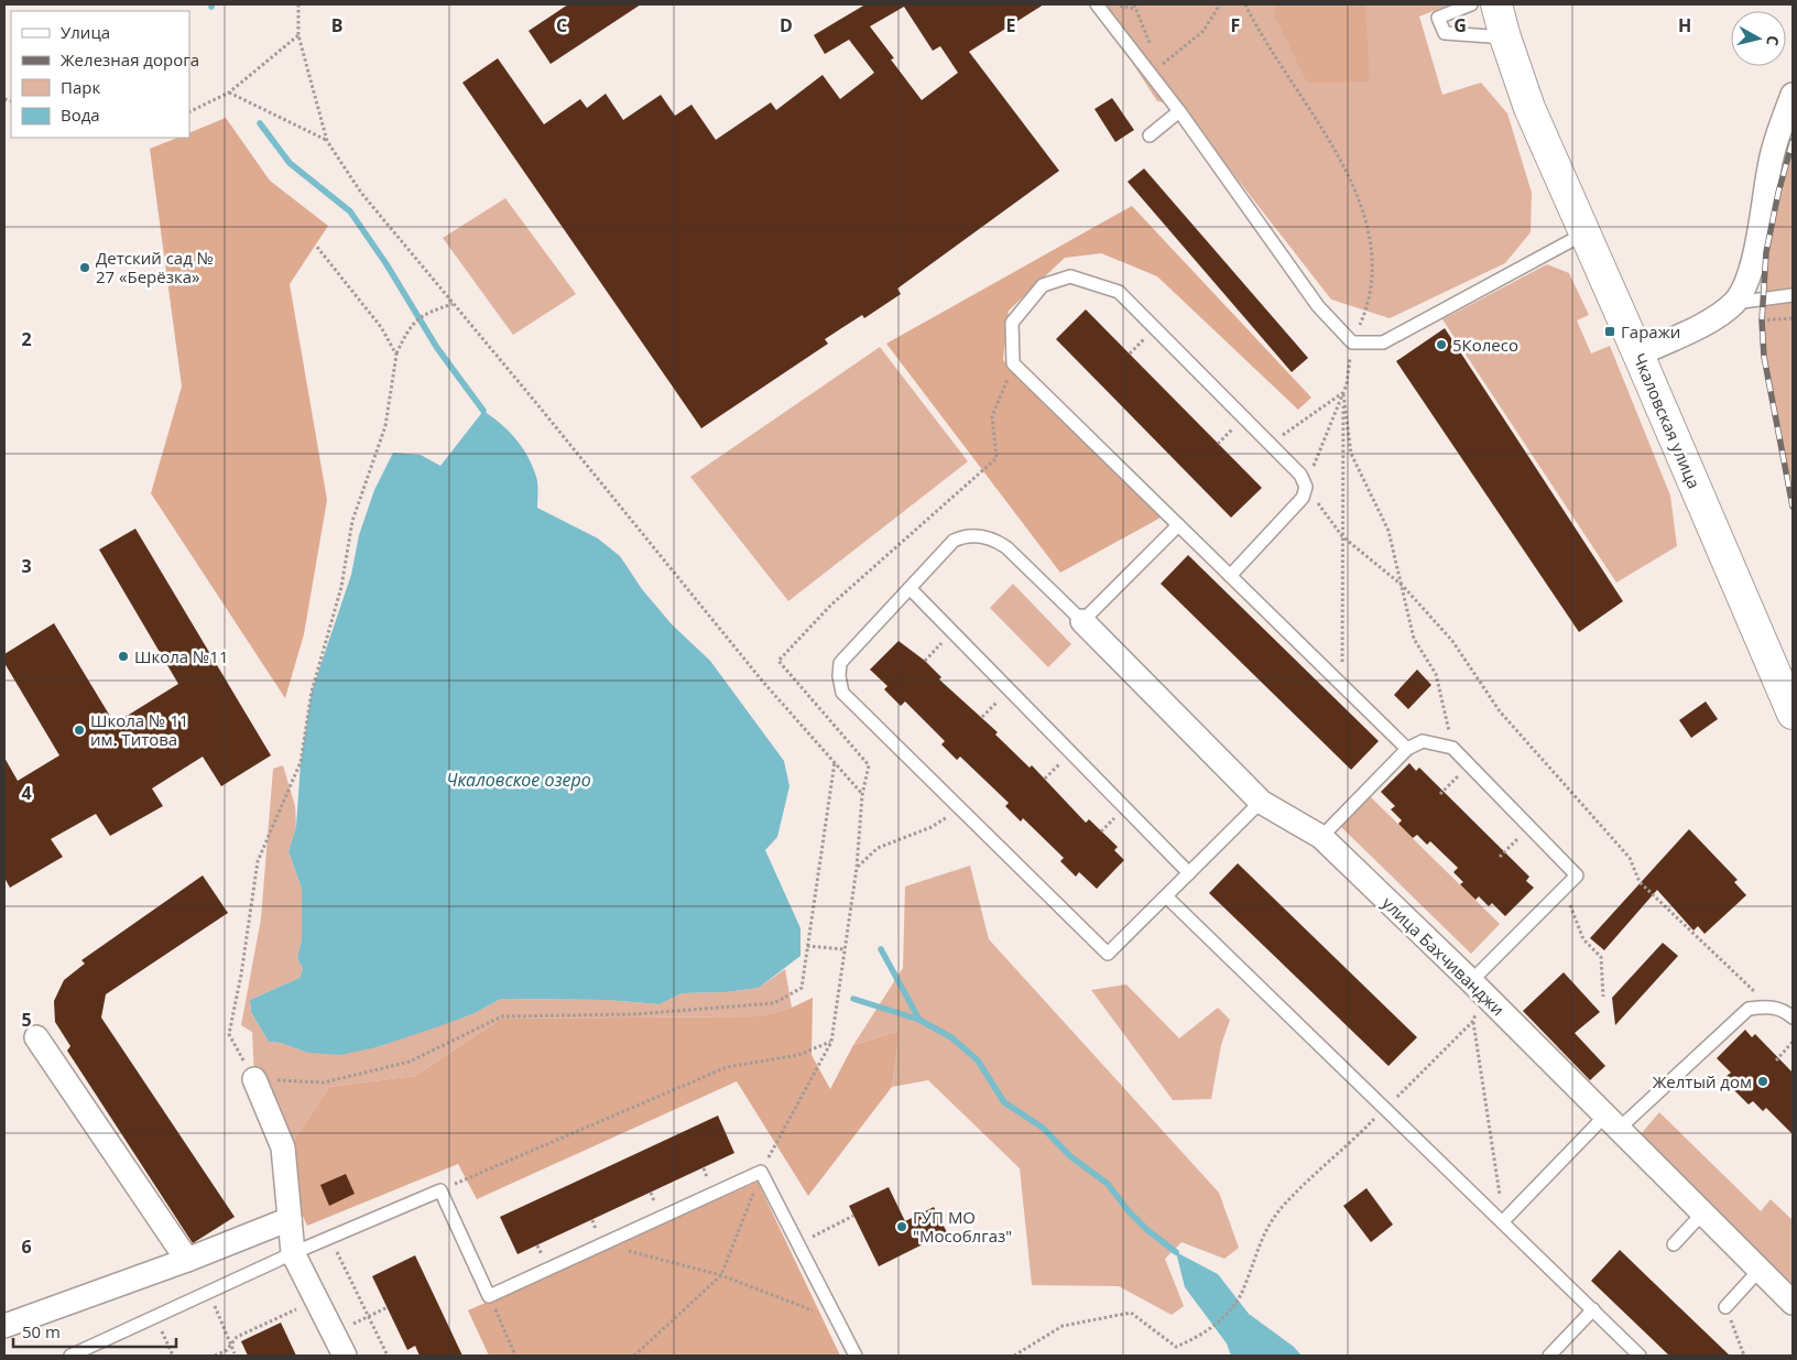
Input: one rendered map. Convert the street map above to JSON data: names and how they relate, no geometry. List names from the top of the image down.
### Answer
{
  "streets": {
    "main road": ["Чкаловская улица"],
    "street": ["улица Бахчиванджи"]
  },
  "water": ["Чкаловское озеро"],
  "places": {
    "other": [
      "Детский сад № 27 «Берёзка»",
      "5Колесо",
      "Школа №11",
      "Школа № 11 им. Титова",
      "Желтый дом",
      "ГУП МО \"Мособлгаз\""
    ],
    "transit": ["Гаражи"]
  },
  "legend": [
    "Улица",
    "Железная дорога",
    "Парк",
    "Вода"
  ],
  "scale_bar": "50 m",
  "north": "right",
  "grid": {
    "columns": [
      "B",
      "C",
      "D",
      "E",
      "F",
      "G",
      "H"
    ],
    "rows": [
      "2",
      "3",
      "4",
      "5",
      "6"
    ]
  }
}
